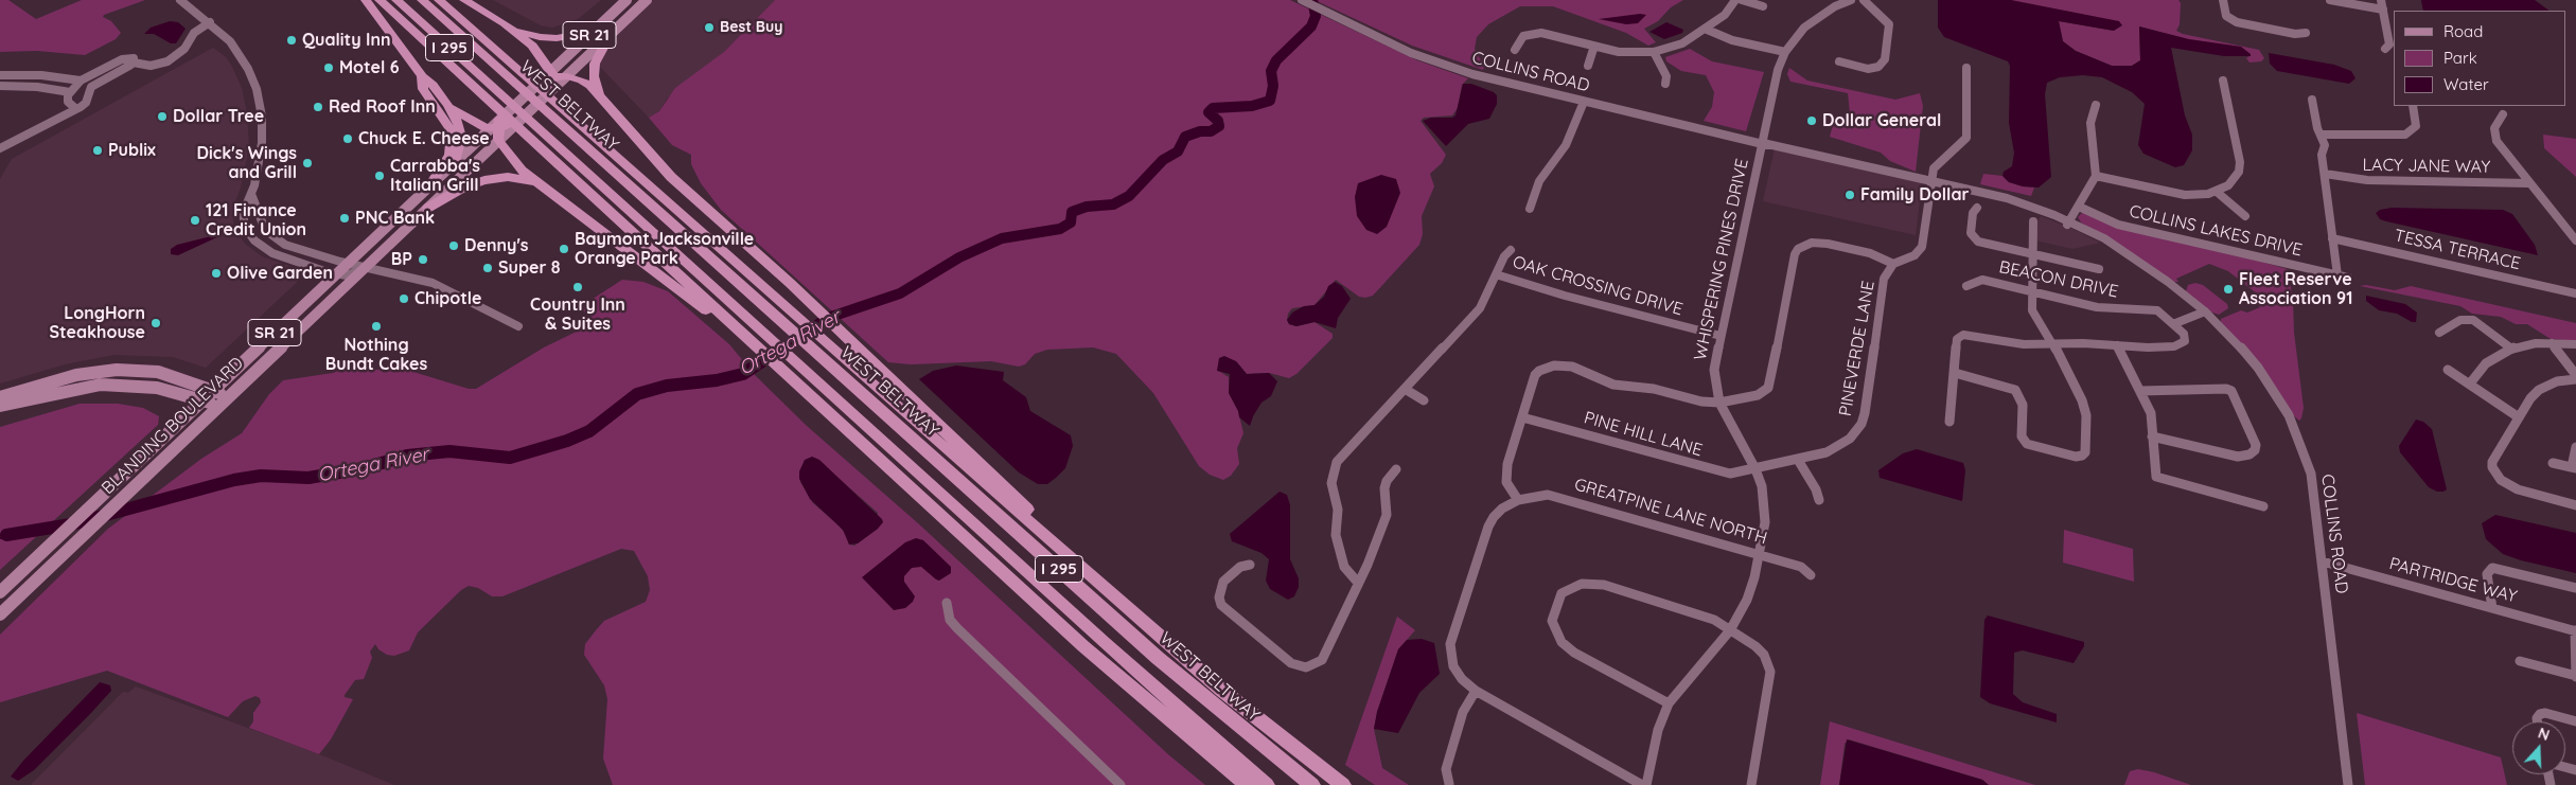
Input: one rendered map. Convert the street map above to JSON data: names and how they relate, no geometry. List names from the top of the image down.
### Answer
{
  "streets": {
    "highway": ["I 295", "WEST BELTWAY"],
    "main road": ["SR 21", "BLANDING BOULEVARD"],
    "street": [
      "COLLINS ROAD",
      "LACY JANE WAY",
      "COLLINS LAKES DRIVE",
      "TESSA TERRACE",
      "WHISPERING PINES DRIVE",
      "BEACON DRIVE",
      "OAK CROSSING DRIVE",
      "PINEVERDE LANE",
      "PINE HILL LANE",
      "GREATPINE LANE NORTH",
      "PARTRIDGE WAY"
    ]
  },
  "crossings": [
    ["COLLINS ROAD", "WHISPERING PINES DRIVE"],
    ["COLLINS ROAD", "PINEVERDE LANE"],
    ["COLLINS ROAD", "PARTRIDGE WAY"],
    ["WHISPERING PINES DRIVE", "OAK CROSSING DRIVE"],
    ["WHISPERING PINES DRIVE", "PINEVERDE LANE"],
    ["WHISPERING PINES DRIVE", "PINE HILL LANE"],
    ["WHISPERING PINES DRIVE", "GREATPINE LANE NORTH"],
    ["PINEVERDE LANE", "PINE HILL LANE"]
  ],
  "water": ["Ortega River"],
  "places": [
    "Best Buy",
    "Quality Inn",
    "Motel 6",
    "Red Roof Inn",
    "Dollar Tree",
    "Dollar General",
    "Chuck E. Cheese",
    "Publix",
    "Dick's Wings and Grill",
    "Carrabba's Italian Grill",
    "Family Dollar",
    "PNC Bank",
    "121 Finance Credit Union",
    "Denny's",
    "Baymont Jacksonville Orange Park",
    "BP",
    "Super 8",
    "Olive Garden",
    "Country Inn & Suites",
    "Fleet Reserve Association 91",
    "Chipotle",
    "LongHorn Steakhouse",
    "Nothing Bundt Cakes"
  ],
  "legend": ["Road", "Park", "Water"],
  "north": "top"
}
